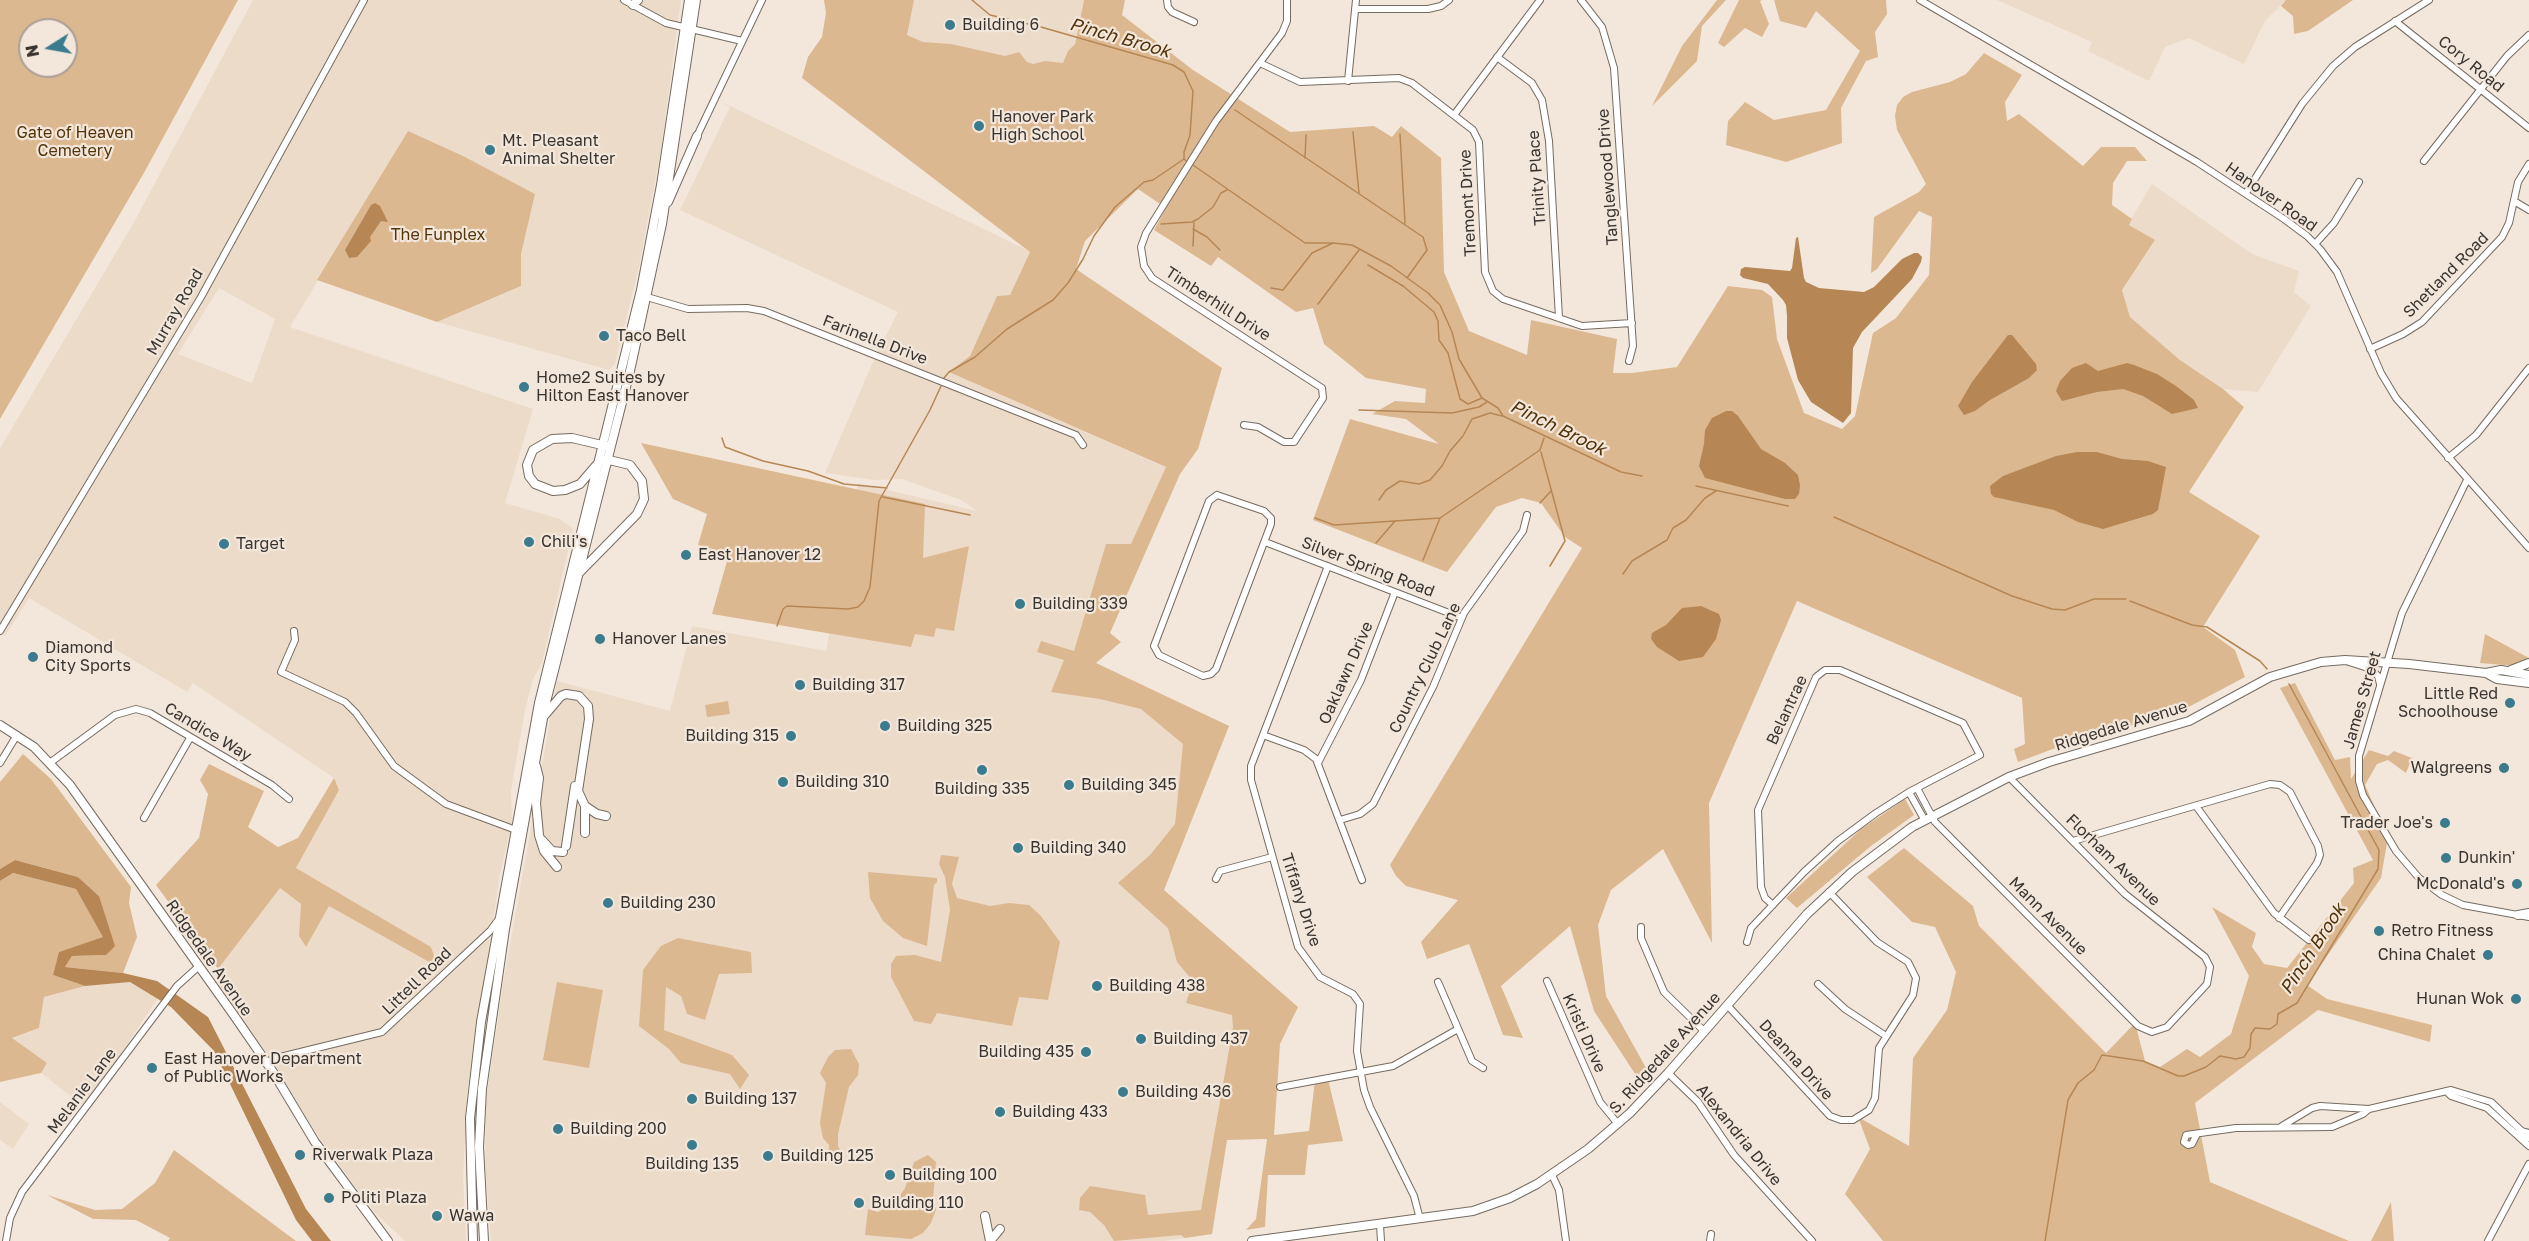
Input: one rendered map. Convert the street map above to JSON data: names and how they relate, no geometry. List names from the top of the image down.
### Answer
{
  "streets": {
    "main road": ["Ridgedale Avenue", "S. Ridgedale Avenue"],
    "street": [
      "Cory Road",
      "Tanglewood Drive",
      "Trinity Place",
      "Hanover Road",
      "Tremont Drive",
      "Shetland Road",
      "Timberhill Drive",
      "Murray Road",
      "Farinella Drive",
      "Silver Spring Road",
      "Country Club Lane",
      "Oaklawn Drive",
      "James Street",
      "Belantrae",
      "Candice Way",
      "Florham Avenue",
      "Tiffany Drive",
      "Mann Avenue",
      "Littell Road",
      "Kristi Drive",
      "Deanna Drive",
      "Melanie Lane",
      "Alexandria Drive"
    ]
  },
  "crossings": [
    ["Tanglewood Drive", "Tremont Drive"],
    ["Trinity Place", "Tremont Drive"],
    ["Hanover Road", "Shetland Road"],
    ["Hanover Road", "James Street"],
    ["Tremont Drive", "Timberhill Drive"],
    ["Silver Spring Road", "Country Club Lane"],
    ["Silver Spring Road", "Oaklawn Drive"],
    ["Silver Spring Road", "Tiffany Drive"],
    ["James Street", "Ridgedale Avenue"],
    ["Ridgedale Avenue", "Candice Way"],
    ["Ridgedale Avenue", "Littell Road"],
    ["Ridgedale Avenue", "S. Ridgedale Avenue"],
    ["Ridgedale Avenue", "Melanie Lane"],
    ["Florham Avenue", "Mann Avenue"],
    ["Florham Avenue", "S. Ridgedale Avenue"],
    ["Tiffany Drive", "S. Ridgedale Avenue"],
    ["Mann Avenue", "S. Ridgedale Avenue"],
    ["Kristi Drive", "S. Ridgedale Avenue"],
    ["S. Ridgedale Avenue", "Deanna Drive"],
    ["S. Ridgedale Avenue", "Alexandria Drive"]
  ],
  "water": ["Pinch Brook"],
  "parks": ["Gate of Heaven Cemetery", "The Funplex"],
  "places": [
    "Building 6",
    "Hanover Park High School",
    "Mt. Pleasant Animal Shelter",
    "Taco Bell",
    "Home2 Suites by Hilton East Hanover",
    "Chili's",
    "Target",
    "East Hanover 12",
    "Building 339",
    "Hanover Lanes",
    "Diamond City Sports",
    "Building 317",
    "Little Red Schoolhouse",
    "Building 325",
    "Building 315",
    "Walgreens",
    "Building 335",
    "Building 310",
    "Building 345",
    "Trader Joe's",
    "Building 340",
    "Dunkin'",
    "McDonald's",
    "Building 230",
    "Retro Fitness",
    "China Chalet",
    "Building 438",
    "Hunan Wok",
    "Building 437",
    "Building 435",
    "East Hanover Department of Public Works",
    "Building 436",
    "Building 137",
    "Building 433",
    "Building 200",
    "Building 135",
    "Riverwalk Plaza",
    "Building 125",
    "Building 100",
    "Politi Plaza",
    "Building 110",
    "Wawa"
  ],
  "north": "left"
}
